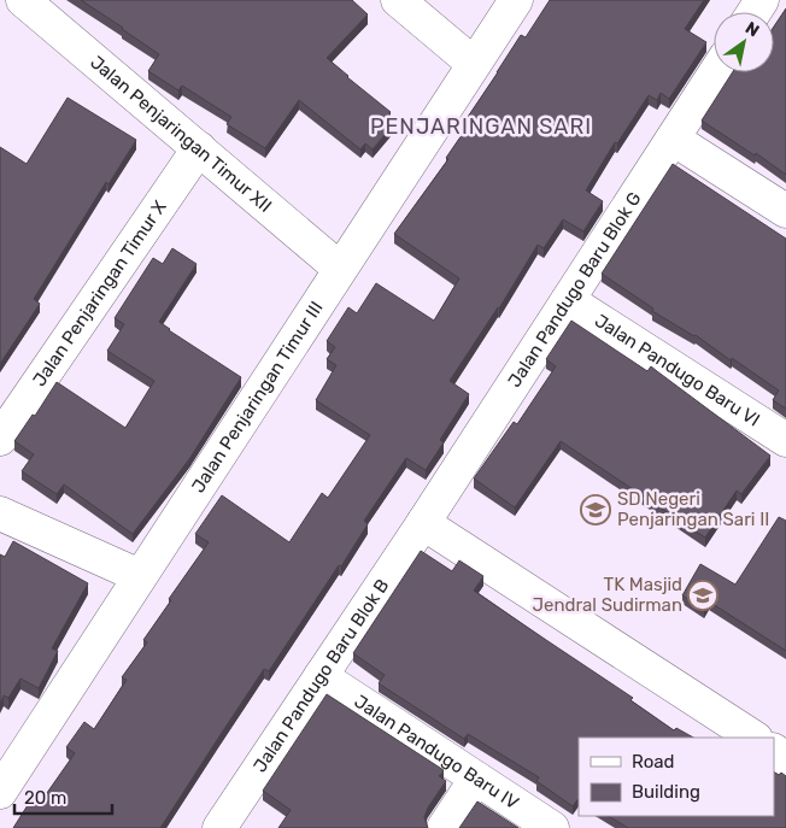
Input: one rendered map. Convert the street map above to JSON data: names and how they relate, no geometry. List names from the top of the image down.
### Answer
{
  "streets": {
    "street": [
      "Jalan Penjaringan Timur XII",
      "Jalan Pandugo Baru Blok G",
      "Jalan Penjaringan Timur X",
      "Jalan Pandugo Baru VI",
      "Jalan Penjaringan Timur III",
      "Jalan Pandugo Baru Blok B",
      "Jalan Pandugo Baru IV"
    ]
  },
  "crossings": [
    ["Jalan Penjaringan Timur XII", "Jalan Penjaringan Timur X"],
    ["Jalan Penjaringan Timur XII", "Jalan Penjaringan Timur III"],
    ["Jalan Pandugo Baru Blok G", "Jalan Pandugo Baru VI"],
    ["Jalan Pandugo Baru Blok G", "Jalan Pandugo Baru Blok B"],
    ["Jalan Pandugo Baru Blok B", "Jalan Pandugo Baru IV"]
  ],
  "districts": ["PENJARINGAN SARI"],
  "places": {
    "school or university": ["SD Negeri Penjaringan Sari II", "TK Masjid Jendral Sudirman"]
  },
  "legend": ["Road", "Building"],
  "scale_bar": "20 m",
  "north": "top right"
}
